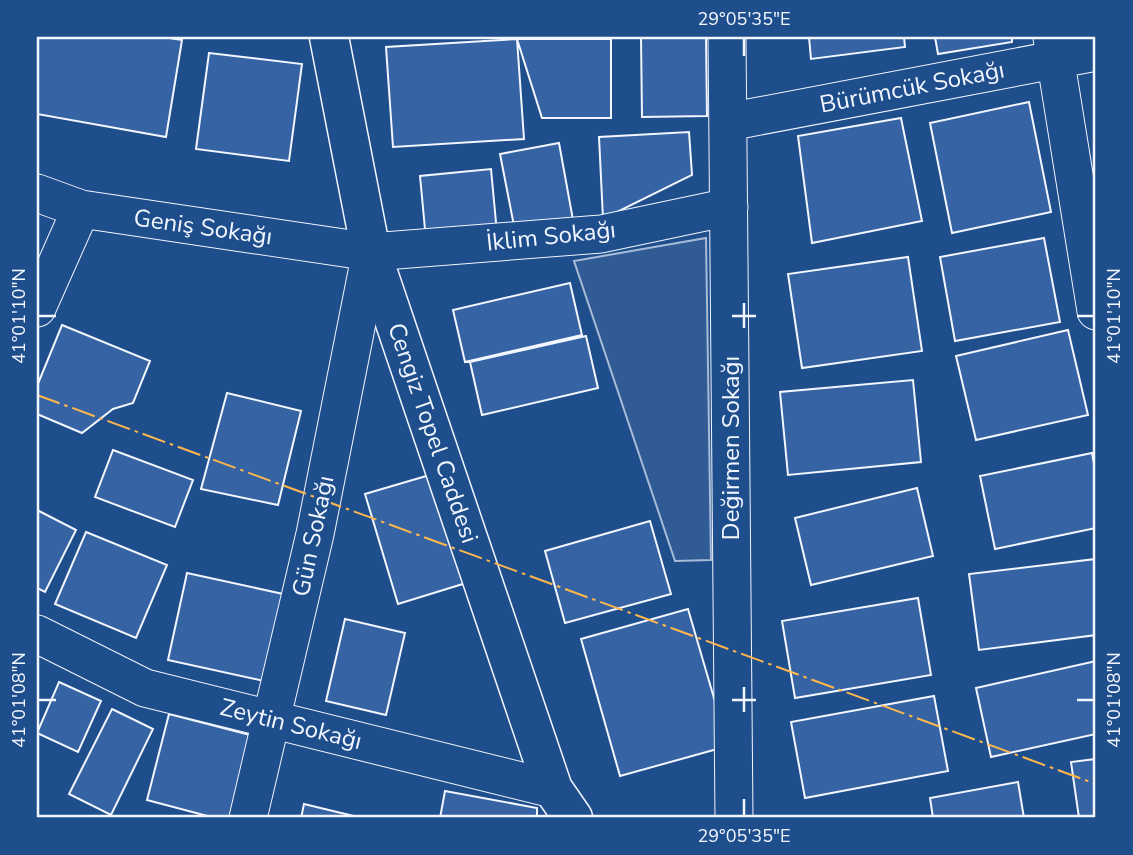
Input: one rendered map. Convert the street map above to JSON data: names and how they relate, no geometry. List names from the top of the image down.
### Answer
{
  "streets": {
    "street": [
      "Bürümcük Sokağı",
      "Geniş Sokağı",
      "İklim Sokağı",
      "Cengiz Topel Caddesi",
      "Değirmen Sokağı",
      "Gün Sokağı",
      "Zeytin Sokağı"
    ]
  },
  "crossings": [
    ["Bürümcük Sokağı", "Değirmen Sokağı"],
    ["Geniş Sokağı", "İklim Sokağı"],
    ["Geniş Sokağı", "Cengiz Topel Caddesi"],
    ["Geniş Sokağı", "Gün Sokağı"],
    ["İklim Sokağı", "Cengiz Topel Caddesi"],
    ["İklim Sokağı", "Değirmen Sokağı"],
    ["İklim Sokağı", "Gün Sokağı"],
    ["Cengiz Topel Caddesi", "Gün Sokağı"],
    ["Cengiz Topel Caddesi", "Zeytin Sokağı"],
    ["Gün Sokağı", "Zeytin Sokağı"]
  ],
  "coordinates": ["29°05'35\"E", "41°01'10\"N", "41°01'08\"N"]
}
